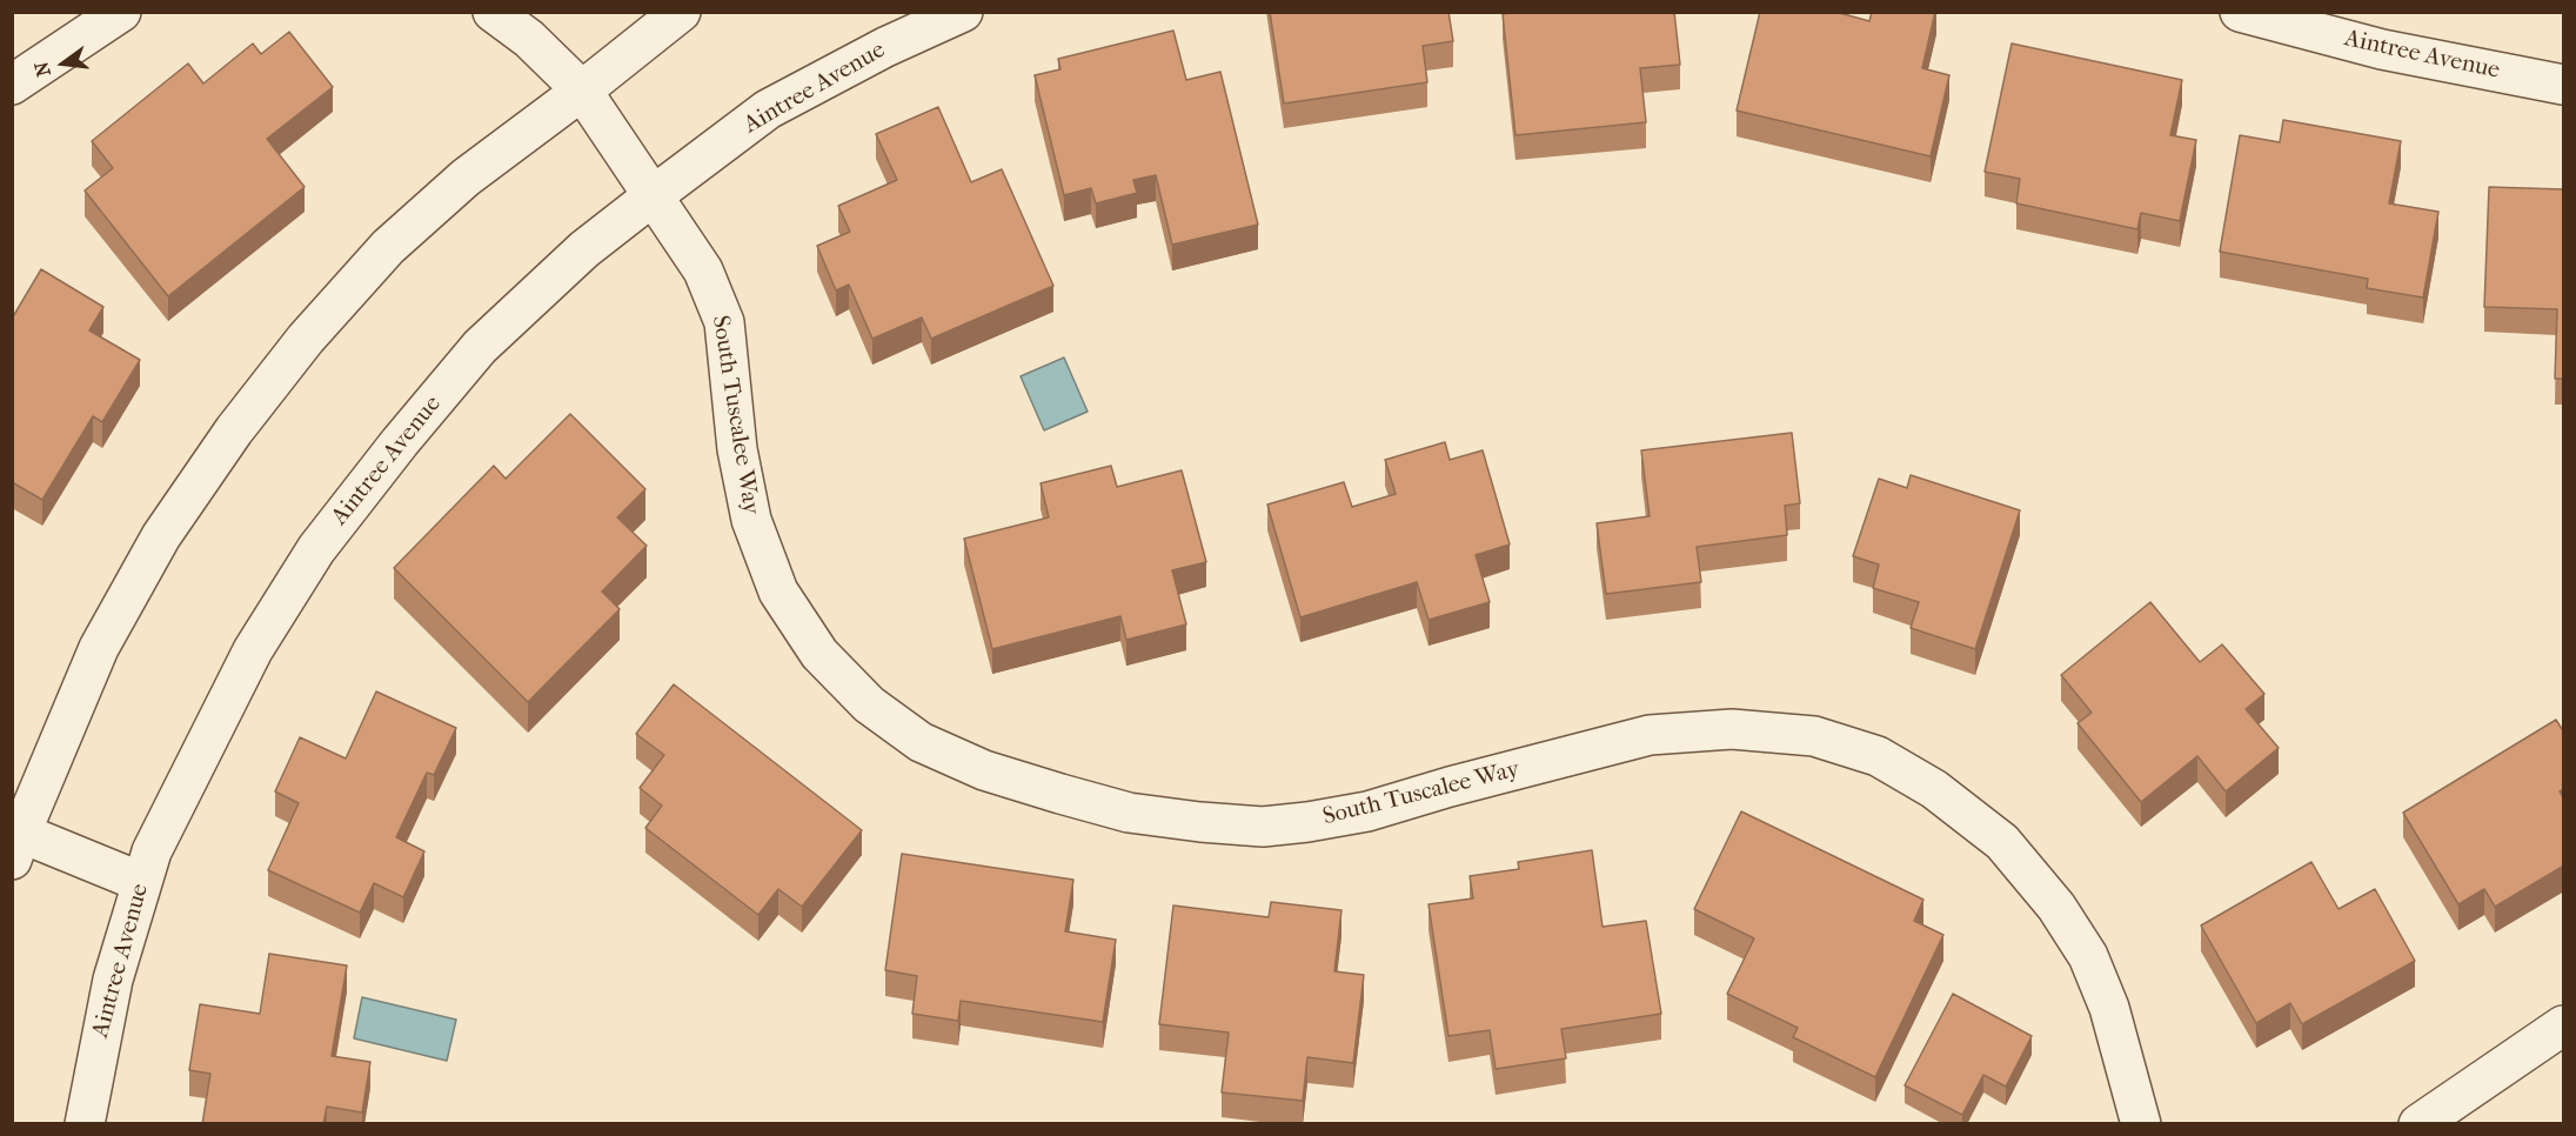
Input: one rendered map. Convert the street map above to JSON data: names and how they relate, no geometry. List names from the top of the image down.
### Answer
{
  "streets": {
    "street": ["Aintree Avenue", "South Tuscalee Way"]
  },
  "crossings": [
    ["Aintree Avenue", "South Tuscalee Way"]
  ],
  "north": "left"
}
